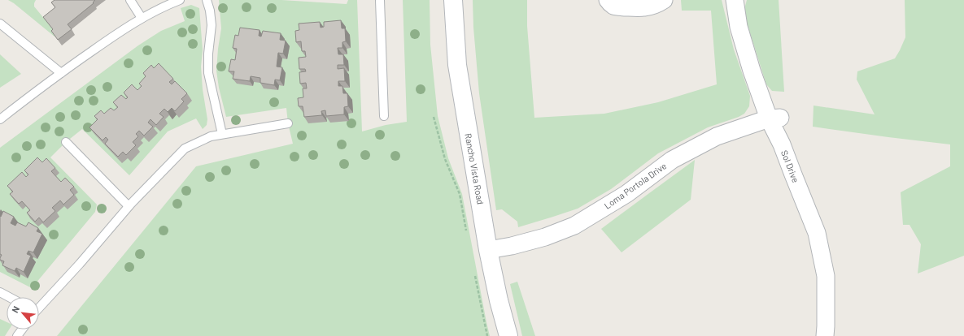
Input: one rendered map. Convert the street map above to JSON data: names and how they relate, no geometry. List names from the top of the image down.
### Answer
{
  "streets": {
    "main road": ["Rancho Vista Road"],
    "street": ["Sol Drive", "Loma Portola Drive"]
  },
  "crossings": [
    ["Sol Drive", "Loma Portola Drive"],
    ["Rancho Vista Road", "Loma Portola Drive"]
  ],
  "north": "top left"
}
